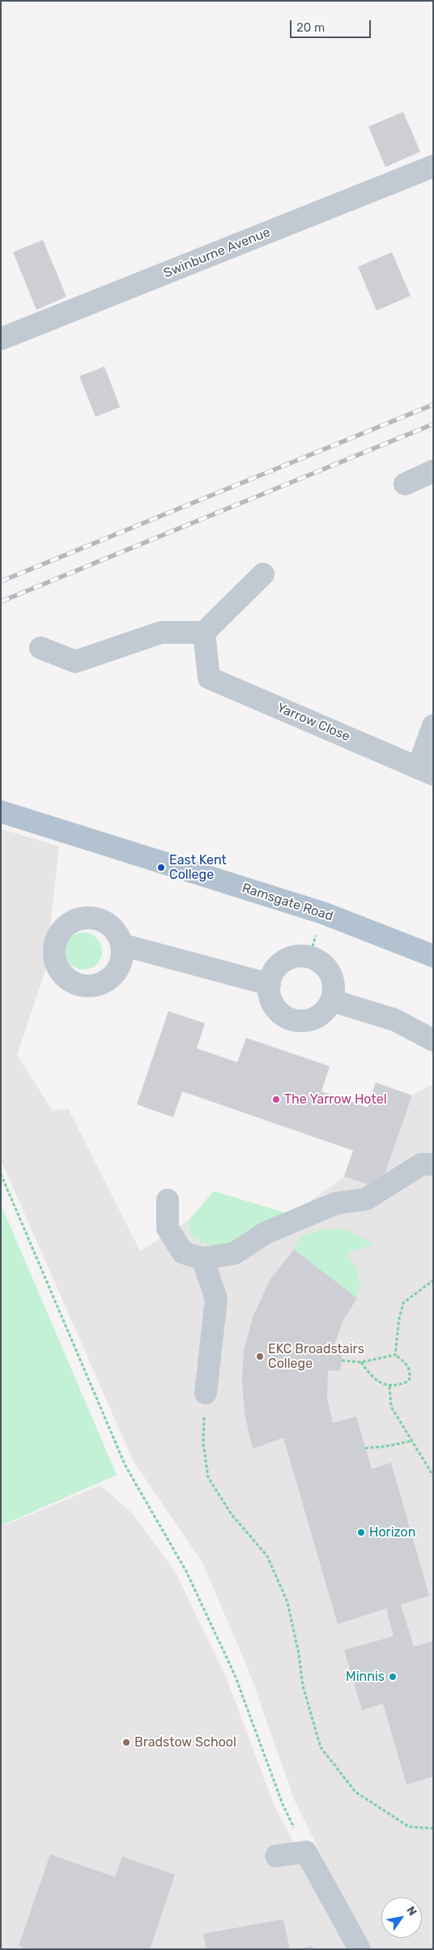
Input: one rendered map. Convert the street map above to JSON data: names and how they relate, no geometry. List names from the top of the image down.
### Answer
{
  "streets": {
    "main road": ["Ramsgate Road"],
    "street": ["Swinburne Avenue", "Yarrow Close"]
  },
  "places": [
    "East Kent College",
    "The Yarrow Hotel",
    "EKC Broadstairs College",
    "Horizon",
    "Minnis",
    "Bradstow School"
  ],
  "scale_bar": "20 m",
  "north": "top right"
}
